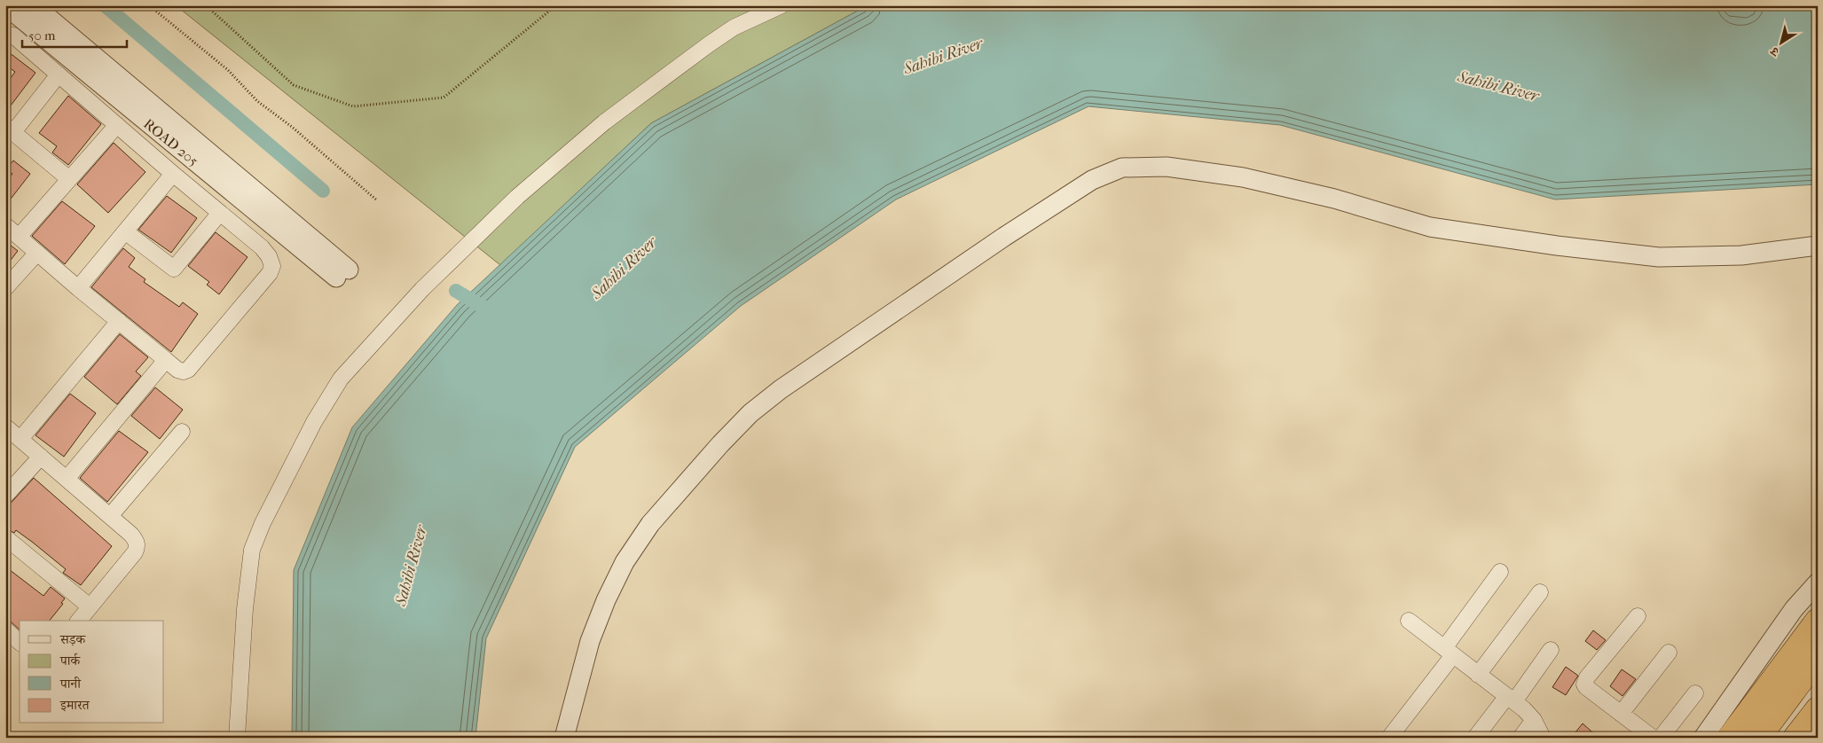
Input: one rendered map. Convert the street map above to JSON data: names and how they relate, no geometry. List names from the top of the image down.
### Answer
{
  "streets": {
    "street": ["ROAD 205"]
  },
  "water": ["Sahibi River"],
  "legend": [
    "सड़क",
    "पार्क",
    "पानी",
    "इमारत"
  ],
  "scale_bar": "50 m",
  "north": "bottom left"
}
